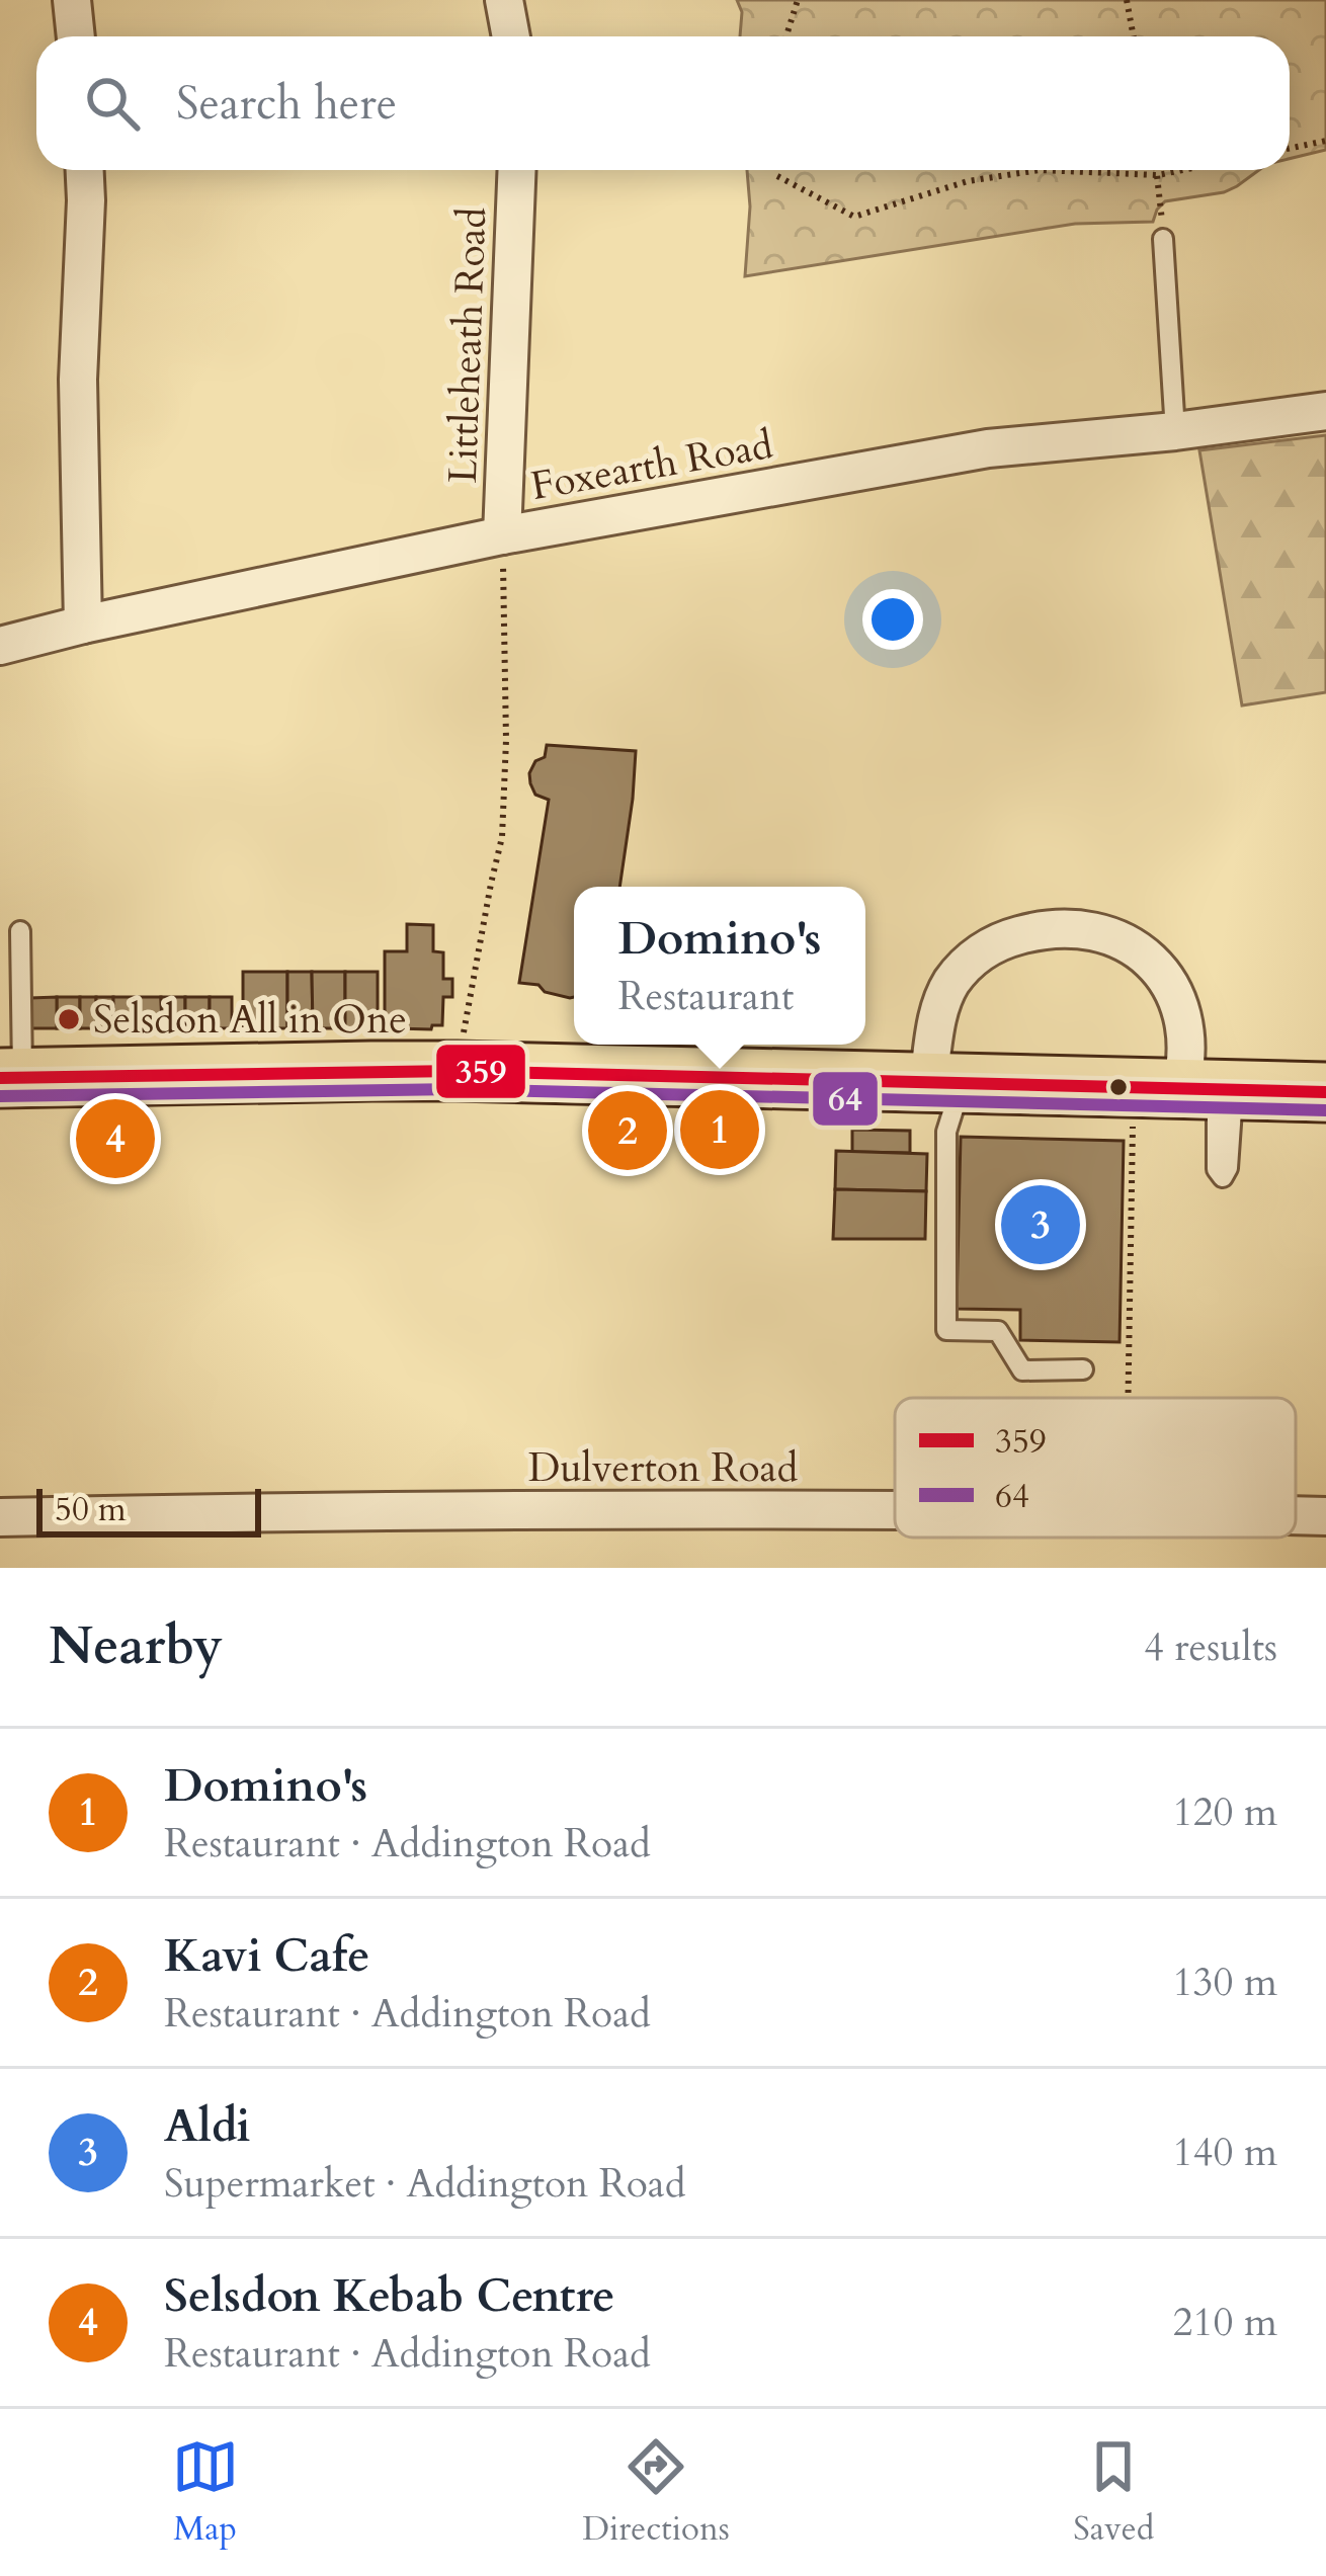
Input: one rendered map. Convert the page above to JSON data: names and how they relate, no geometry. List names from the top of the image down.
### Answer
{
  "streets": {
    "street": ["Littleheath Road", "Foxearth Road", "Dulverton Road"]
  },
  "crossings": [
    ["Littleheath Road", "Foxearth Road"]
  ],
  "places": ["Selsdon All in One"],
  "lines": ["transit line 359", "transit line 64"],
  "legend": ["359", "64"],
  "scale_bar": "50 m",
  "page": {
    "search": "Search here",
    "popup": ["Domino's", "Restaurant"],
    "pins": [
      "1",
      "2",
      "4",
      "3"
    ],
    "scale": "50 m",
    "heading": ["Nearby", "4 results"],
    "list": [
      {
        "mark": "1",
        "name": "Domino's",
        "note": "Restaurant · Addington Road",
        "value": "120 m"
      },
      {
        "mark": "2",
        "name": "Kavi Cafe",
        "note": "Restaurant · Addington Road",
        "value": "130 m"
      },
      {
        "mark": "3",
        "name": "Aldi",
        "note": "Supermarket · Addington Road",
        "value": "140 m"
      },
      {
        "mark": "4",
        "name": "Selsdon Kebab Centre",
        "note": "Restaurant · Addington Road",
        "value": "210 m"
      }
    ],
    "nav": ["Map", "Directions", "Saved"]
  }
}
